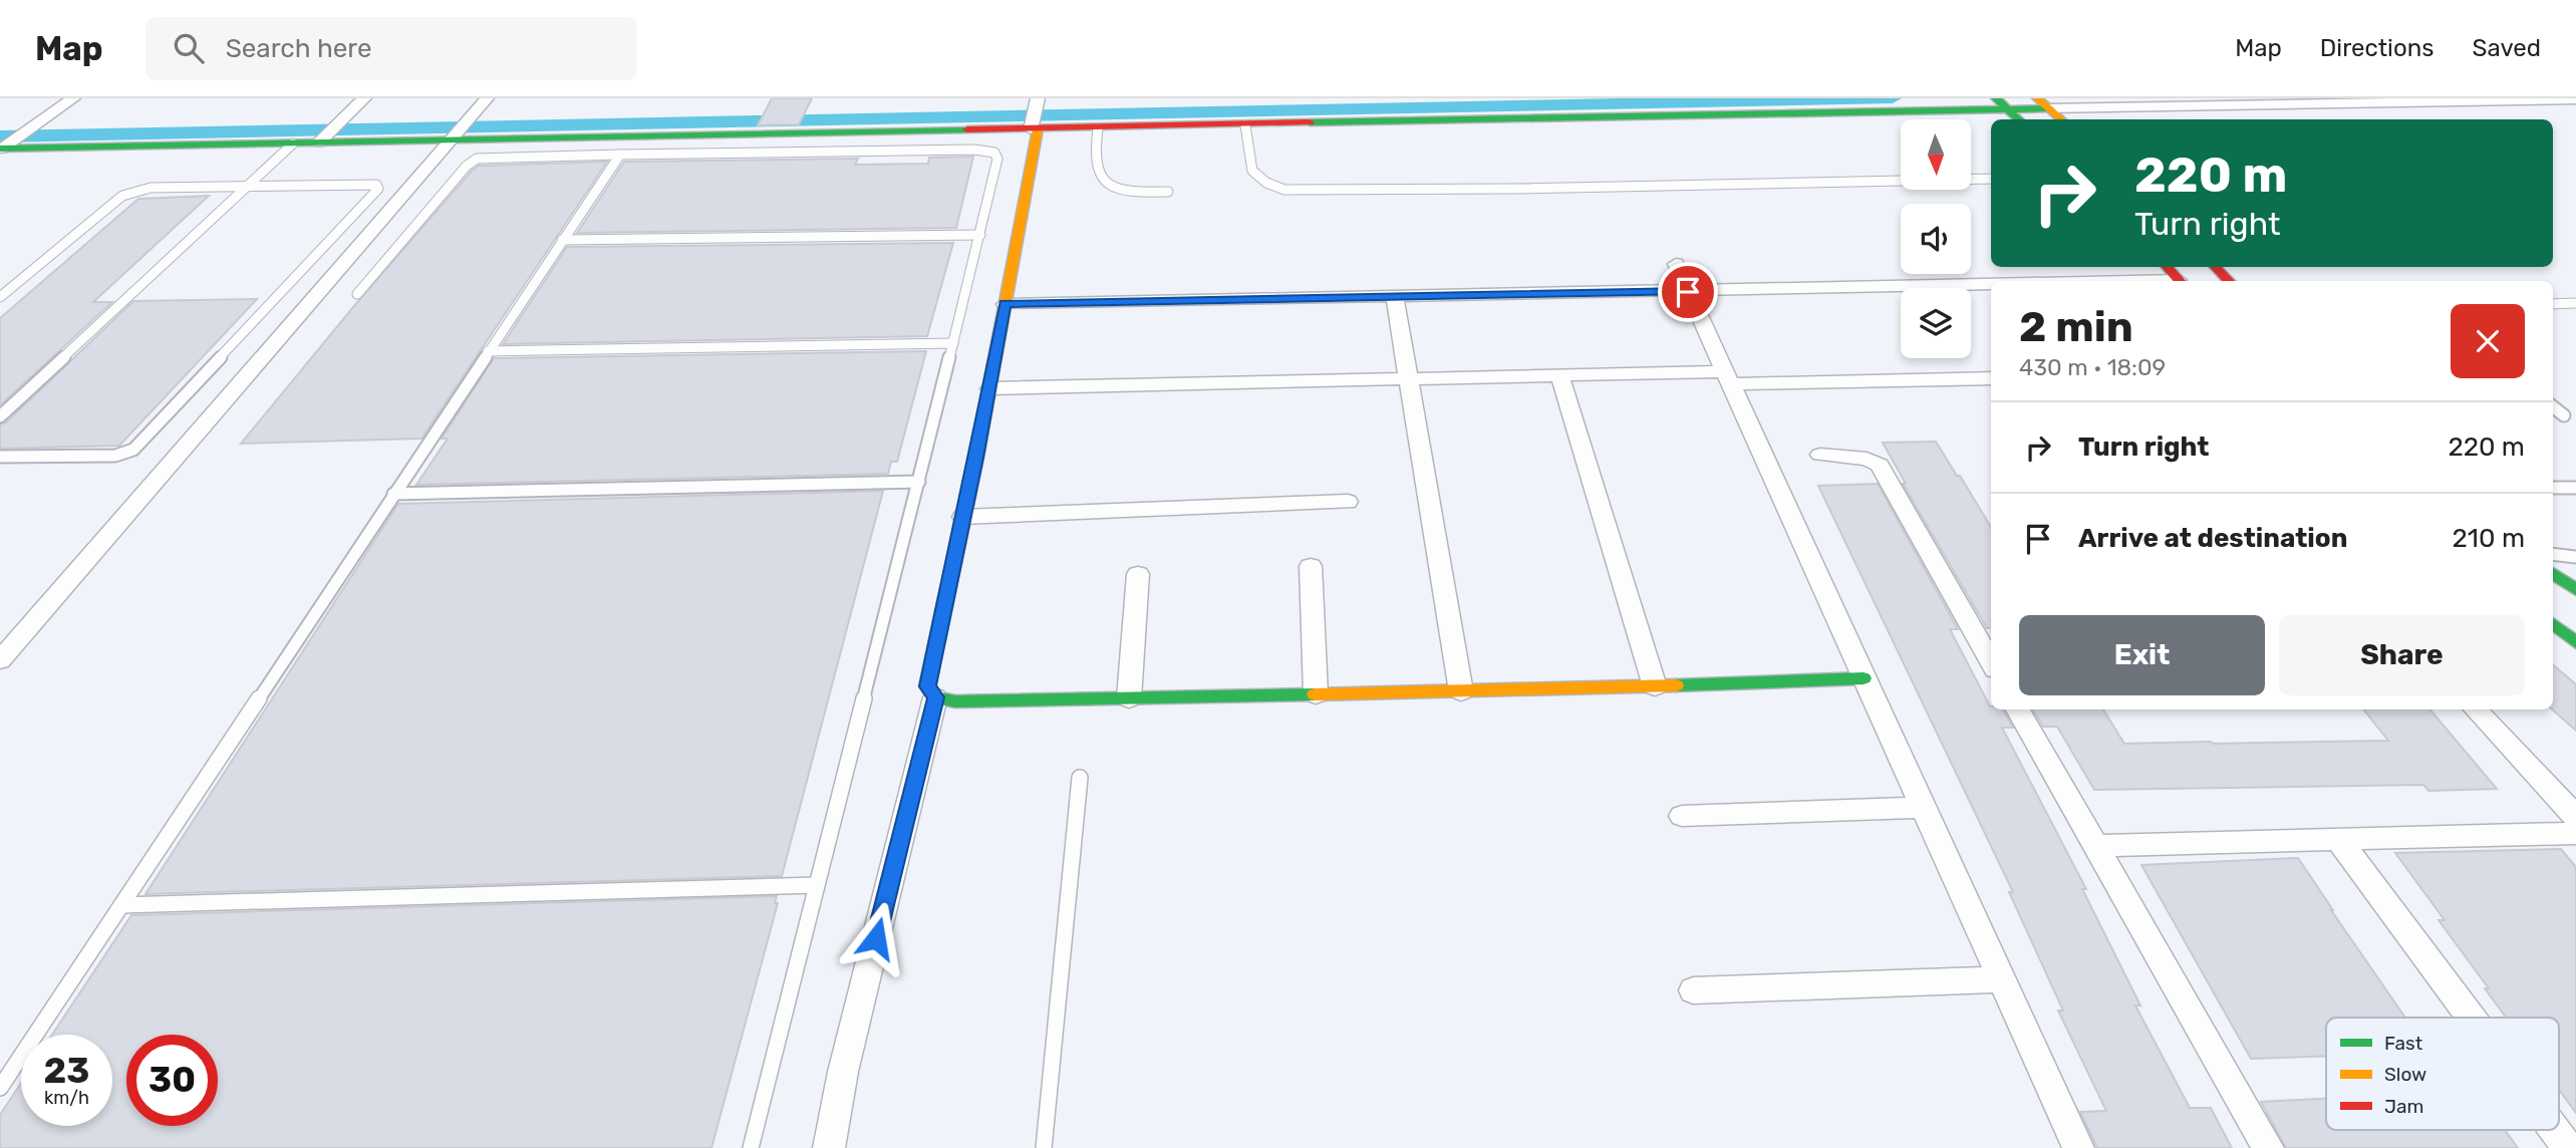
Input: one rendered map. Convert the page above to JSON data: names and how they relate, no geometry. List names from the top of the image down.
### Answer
{
  "legend": ["Fast", "Slow", "Jam"],
  "north": "bottom",
  "page": {
    "header": "Map",
    "search": "Search here",
    "nav": ["Map", "Directions", "Saved"],
    "turn": ["220 m", "Turn right"],
    "heading": ["2 min", "430 m · 18:09"],
    "list": [
      {
        "name": "Turn right",
        "value": "220 m"
      },
      {
        "name": "Arrive at destination",
        "value": "210 m"
      }
    ],
    "buttons": ["Exit", "Share"],
    "speed": "23 km/h",
    "limit": "30"
  }
}
